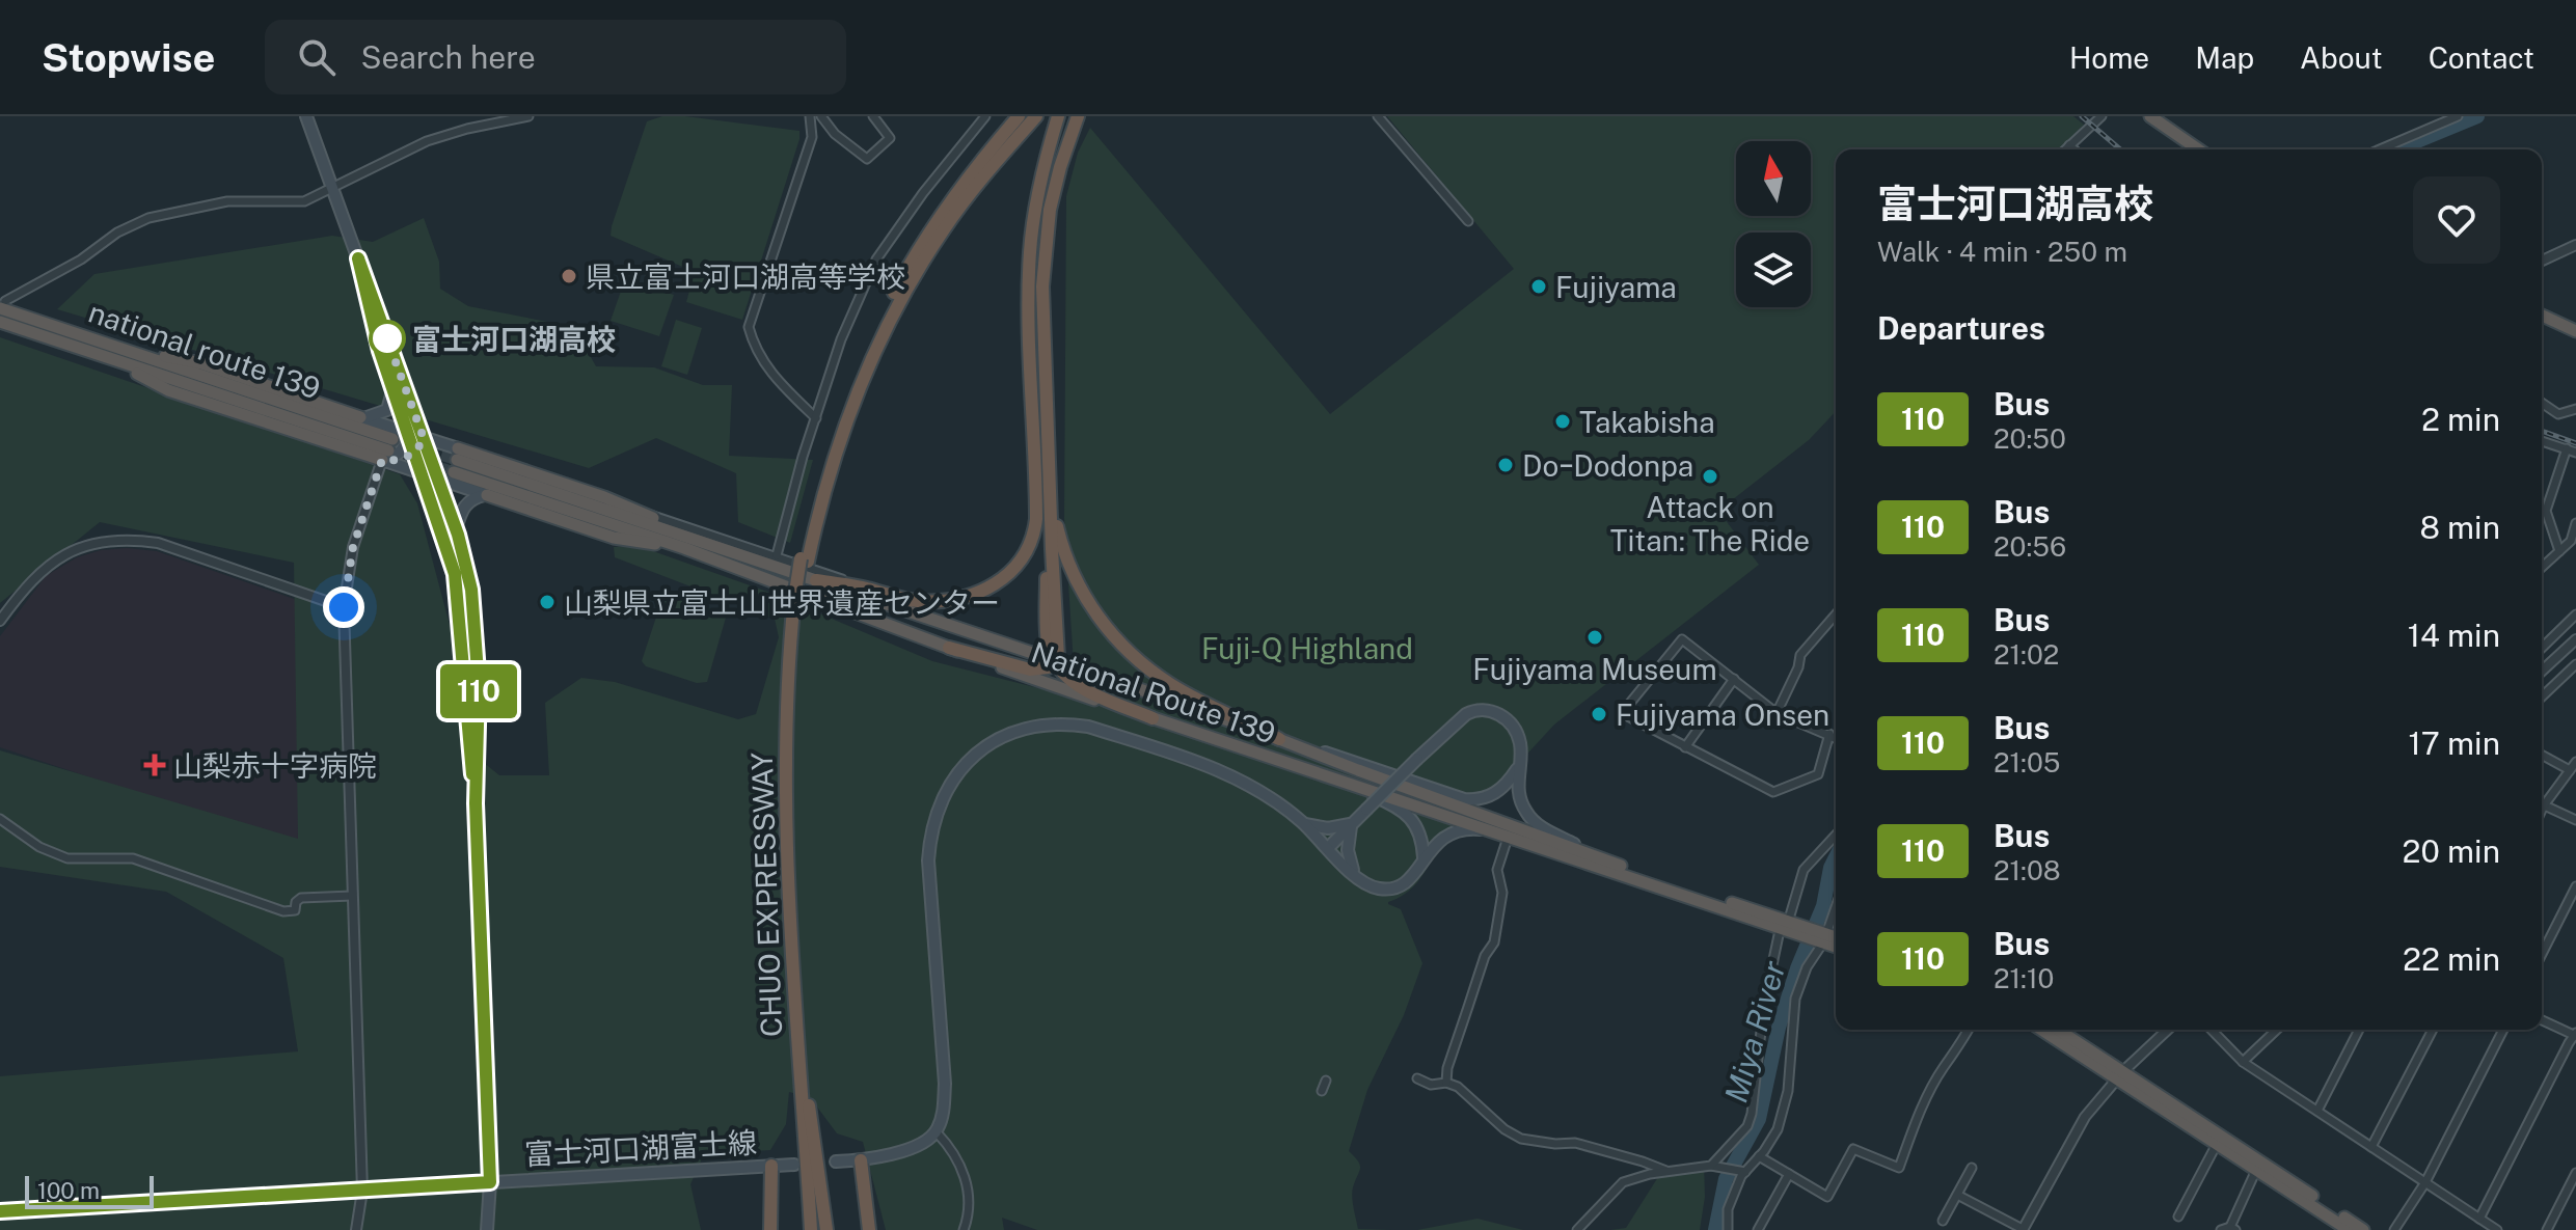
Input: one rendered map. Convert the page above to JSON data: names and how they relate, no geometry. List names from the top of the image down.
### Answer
{
  "streets": {
    "highway": ["national route 139", "National Route 139", "CHUO EXPRESSWAY"],
    "main road": ["富士河口湖富士線"]
  },
  "water": ["Miya River"],
  "parks": ["Fuji-Q Highland"],
  "places": {
    "other": [
      "県立富士河口湖高等学校",
      "Fujiyama",
      "富士河口湖高校",
      "Takabisha",
      "DoｰDodonpa",
      "Attack on Titan: The Ride",
      "山梨県立富士山世界遺産センター",
      "Fujiyama Museum",
      "Fujiyama Onsen"
    ],
    "health": ["山梨赤十字病院"]
  },
  "lines": ["bus line 110"],
  "scale_bar": "100 m",
  "north": "top",
  "page": {
    "header": "Stopwise",
    "search": "Search here",
    "nav": [
      "Home",
      "Map",
      "About",
      "Contact"
    ],
    "on_map": "110",
    "heading": [
      ["富士河口湖高校", "Walk · 4 min · 250 m"],
      "Departures"
    ],
    "list": [
      {
        "mark": "110",
        "name": "Bus",
        "note": "20:50",
        "value": "2 min"
      },
      {
        "mark": "110",
        "name": "Bus",
        "note": "20:56",
        "value": "8 min"
      },
      {
        "mark": "110",
        "name": "Bus",
        "note": "21:02",
        "value": "14 min"
      },
      {
        "mark": "110",
        "name": "Bus",
        "note": "21:05",
        "value": "17 min"
      },
      {
        "mark": "110",
        "name": "Bus",
        "note": "21:08",
        "value": "20 min"
      },
      {
        "mark": "110",
        "name": "Bus",
        "note": "21:10",
        "value": "22 min"
      }
    ],
    "scale": "100 m"
  }
}
